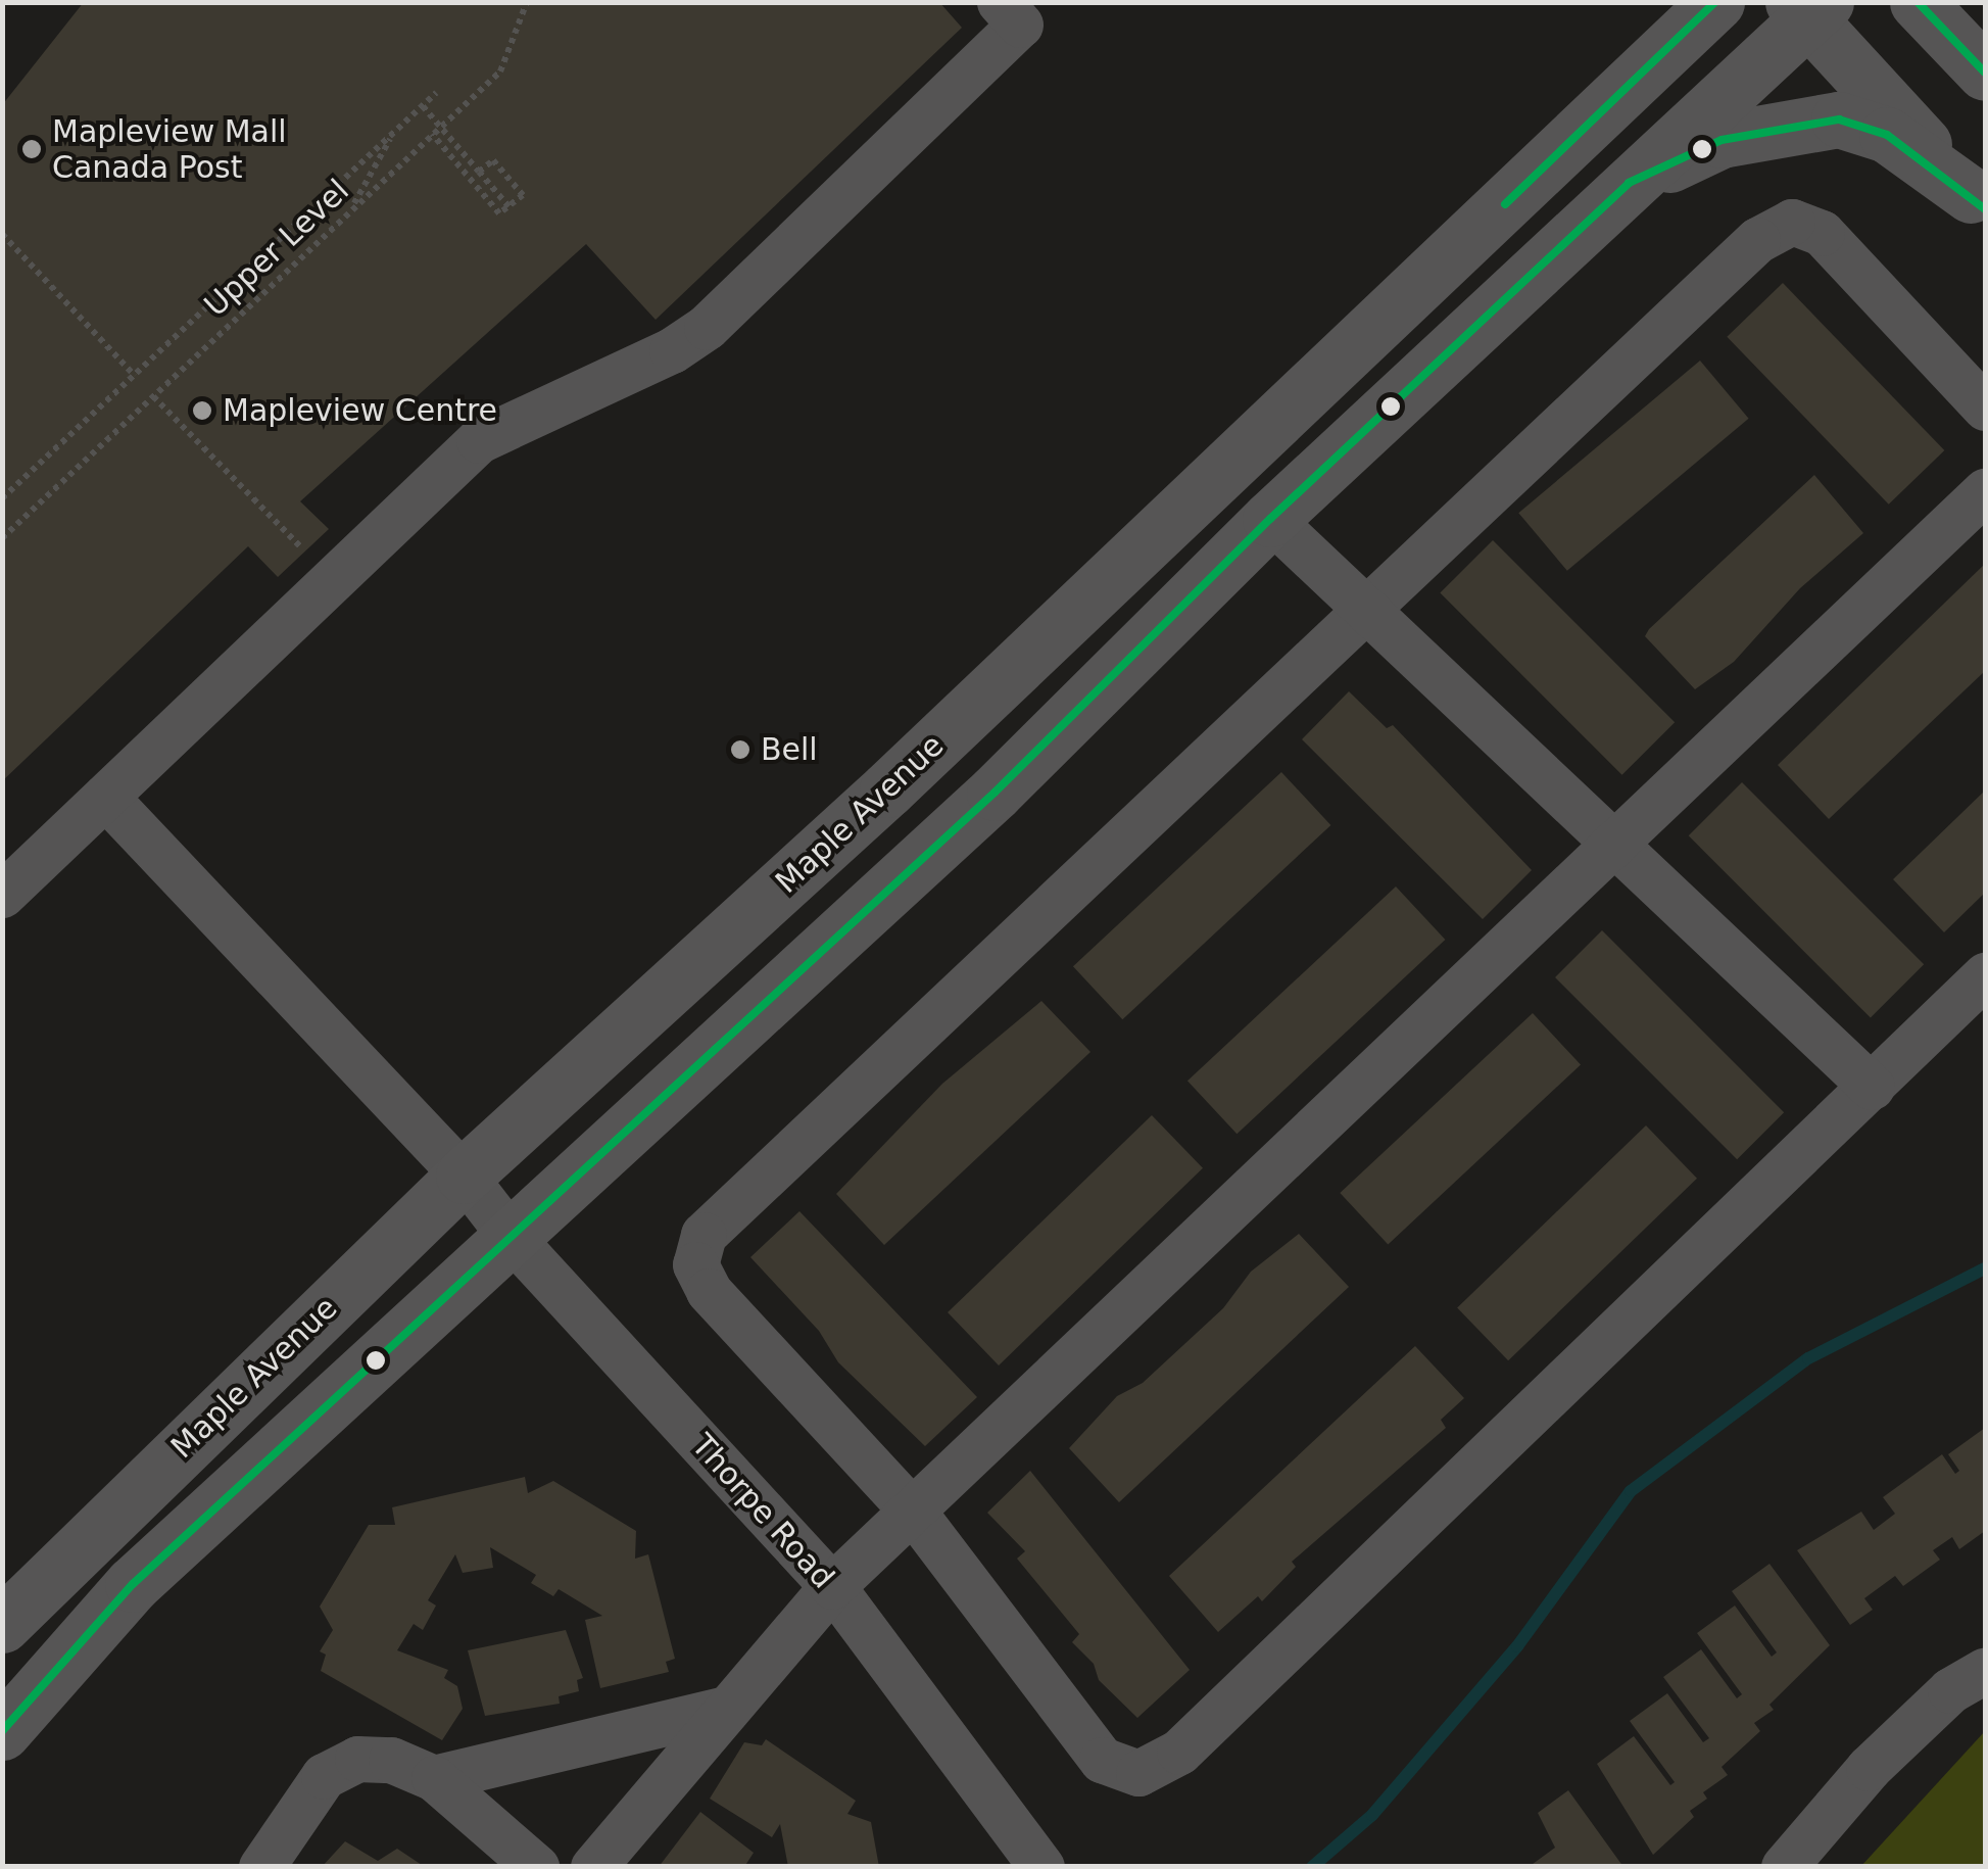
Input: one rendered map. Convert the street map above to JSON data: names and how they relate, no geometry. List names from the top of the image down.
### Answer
{
  "streets": {
    "main road": ["Maple Avenue"],
    "street": ["Thorpe Road"],
    "path": ["Upper Level"]
  },
  "crossings": [
    ["Maple Avenue", "Thorpe Road"]
  ],
  "places": ["Mapleview Mall Canada Post", "Mapleview Centre", "Bell"]
}
